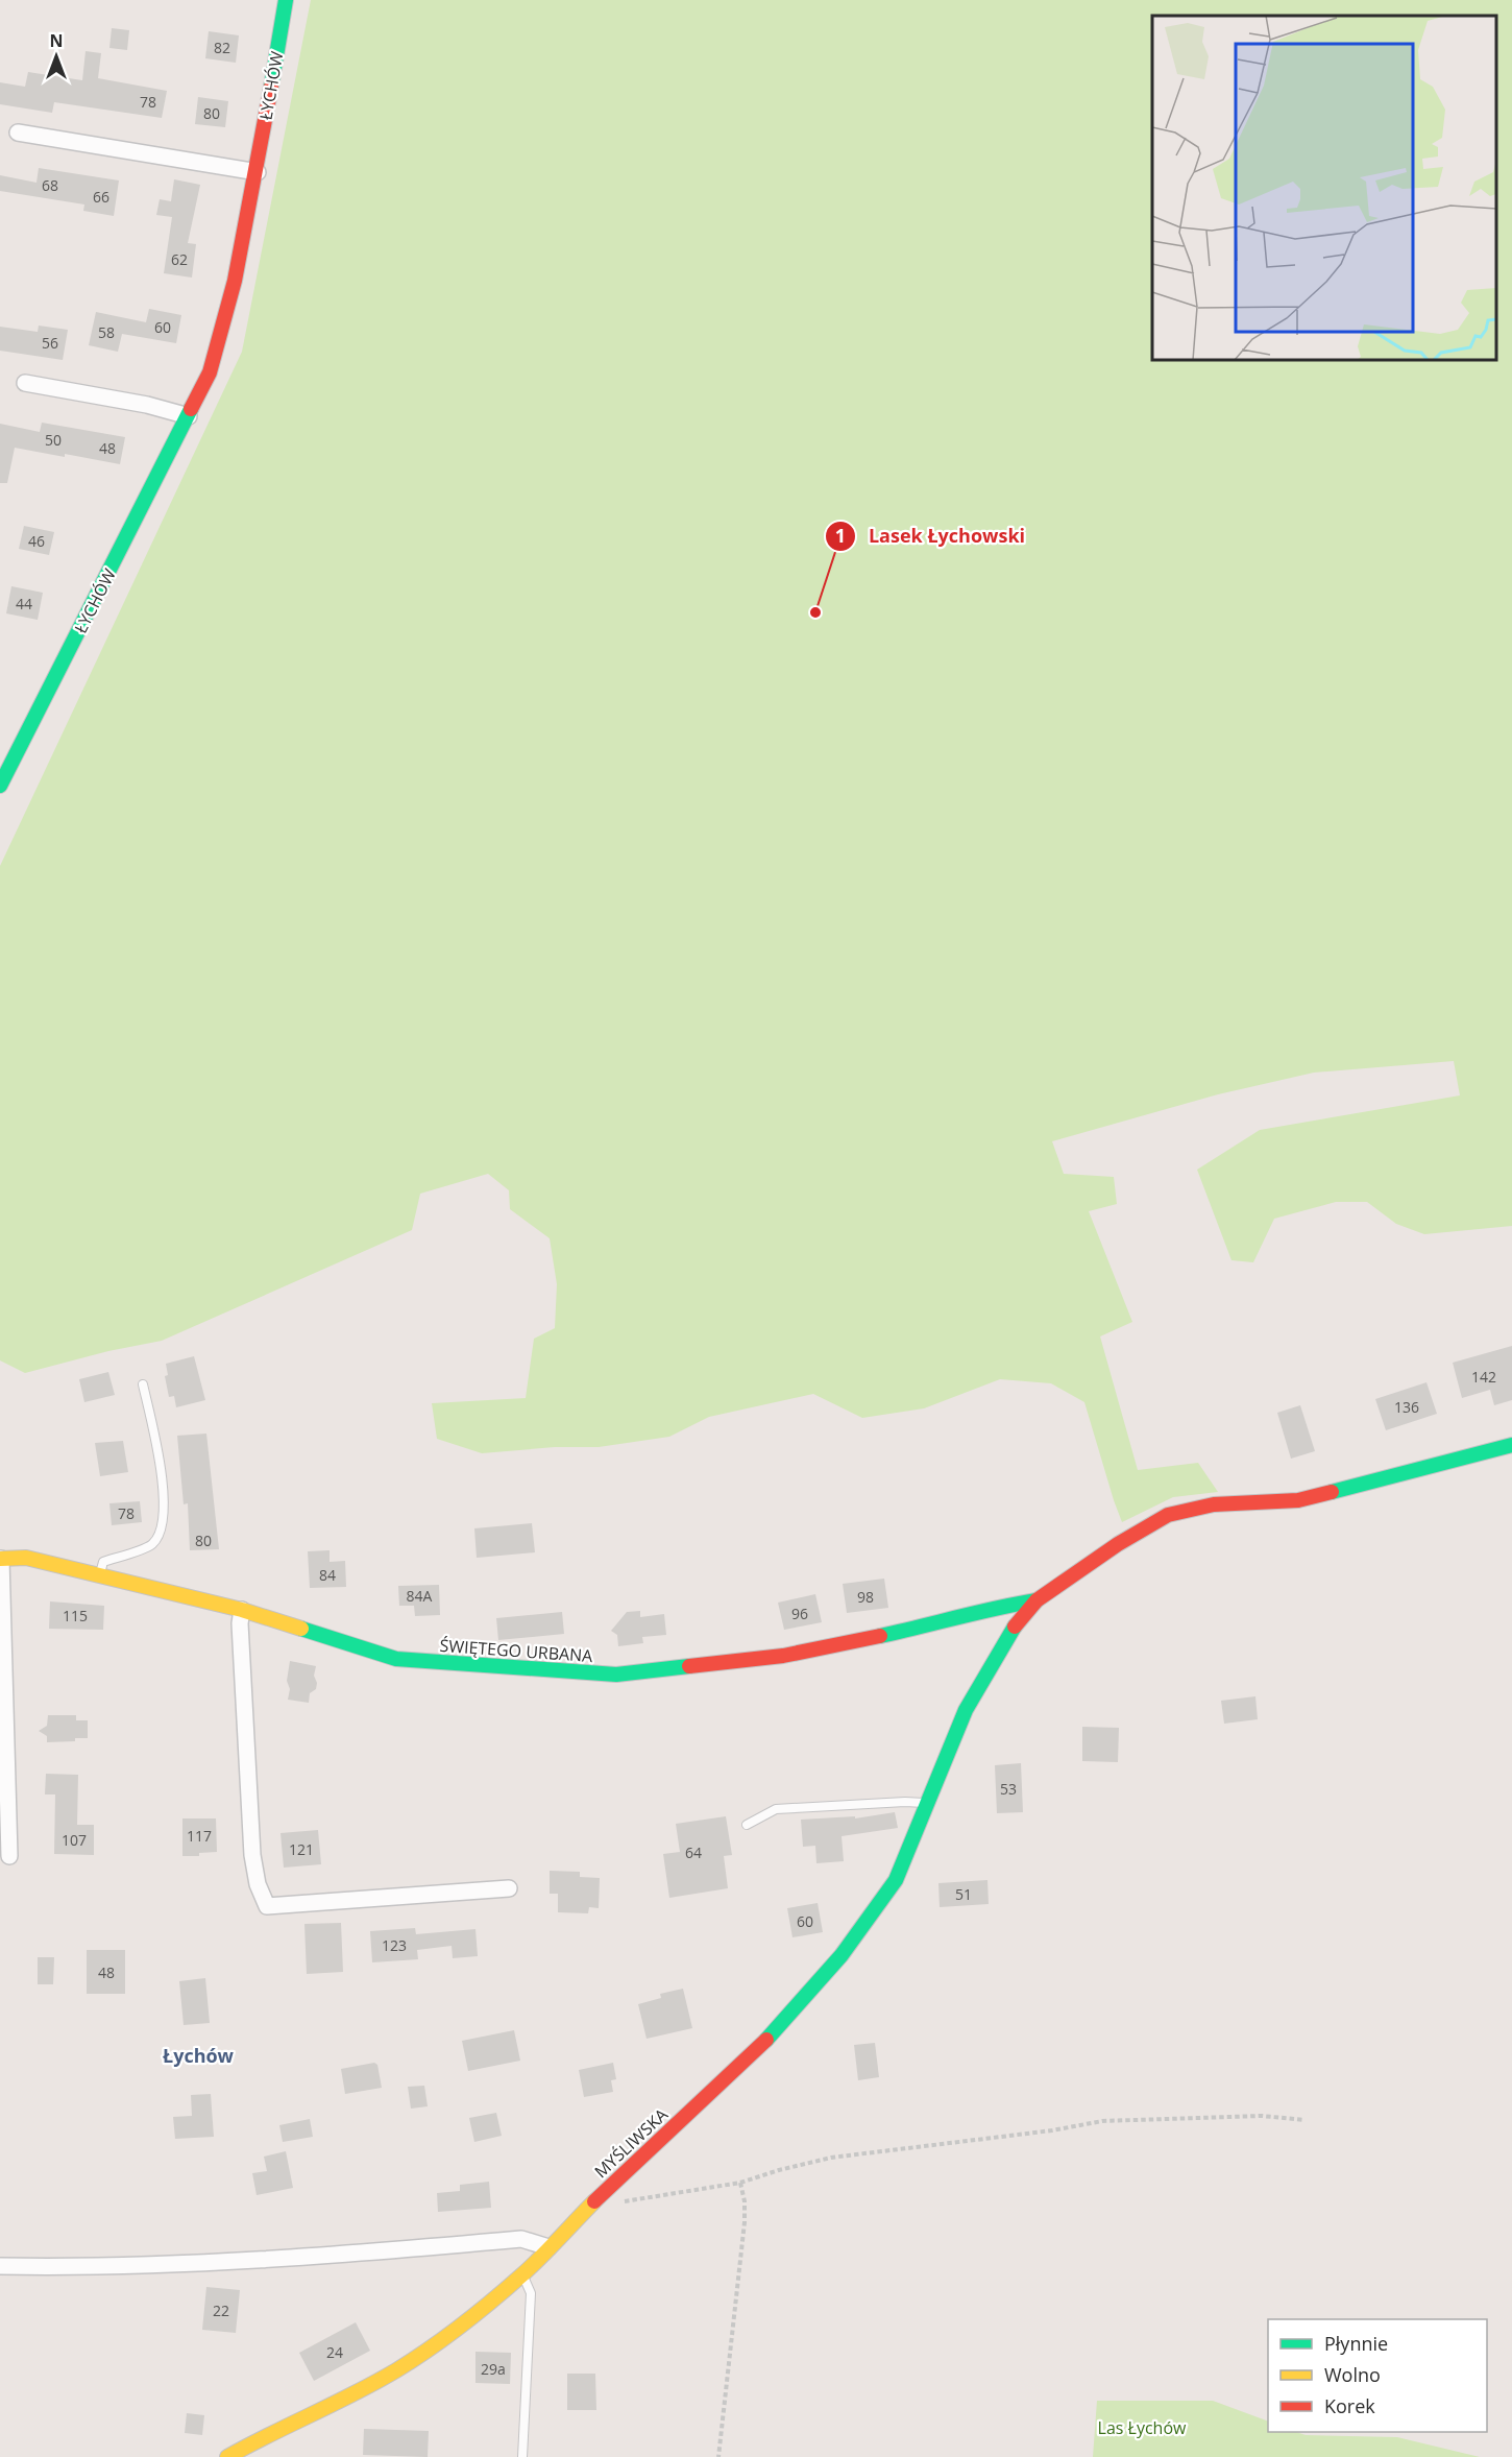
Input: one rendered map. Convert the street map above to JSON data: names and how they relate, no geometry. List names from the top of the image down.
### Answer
{
  "streets": {
    "street": ["ŁYCHÓW", "ŚWIĘTEGO URBANA", "MYŚLIWSKA"]
  },
  "crossings": [
    ["ŚWIĘTEGO URBANA", "MYŚLIWSKA"]
  ],
  "districts": ["Łychów"],
  "parks": ["Las Łychów"],
  "places": ["Lasek Łychowski"],
  "house_numbers": [
    "82",
    "78",
    "80",
    "68",
    "66",
    "62",
    "60",
    "58",
    "56",
    "50",
    "48",
    "46",
    "44",
    "142",
    "136",
    "78",
    "80",
    "84",
    "84A",
    "98",
    "96",
    "115",
    "53",
    "117",
    "107",
    "121",
    "64",
    "51",
    "60",
    "123",
    "48",
    "22",
    "24",
    "29a"
  ],
  "legend": ["Płynnie", "Wolno", "Korek"],
  "north": "top"
}
